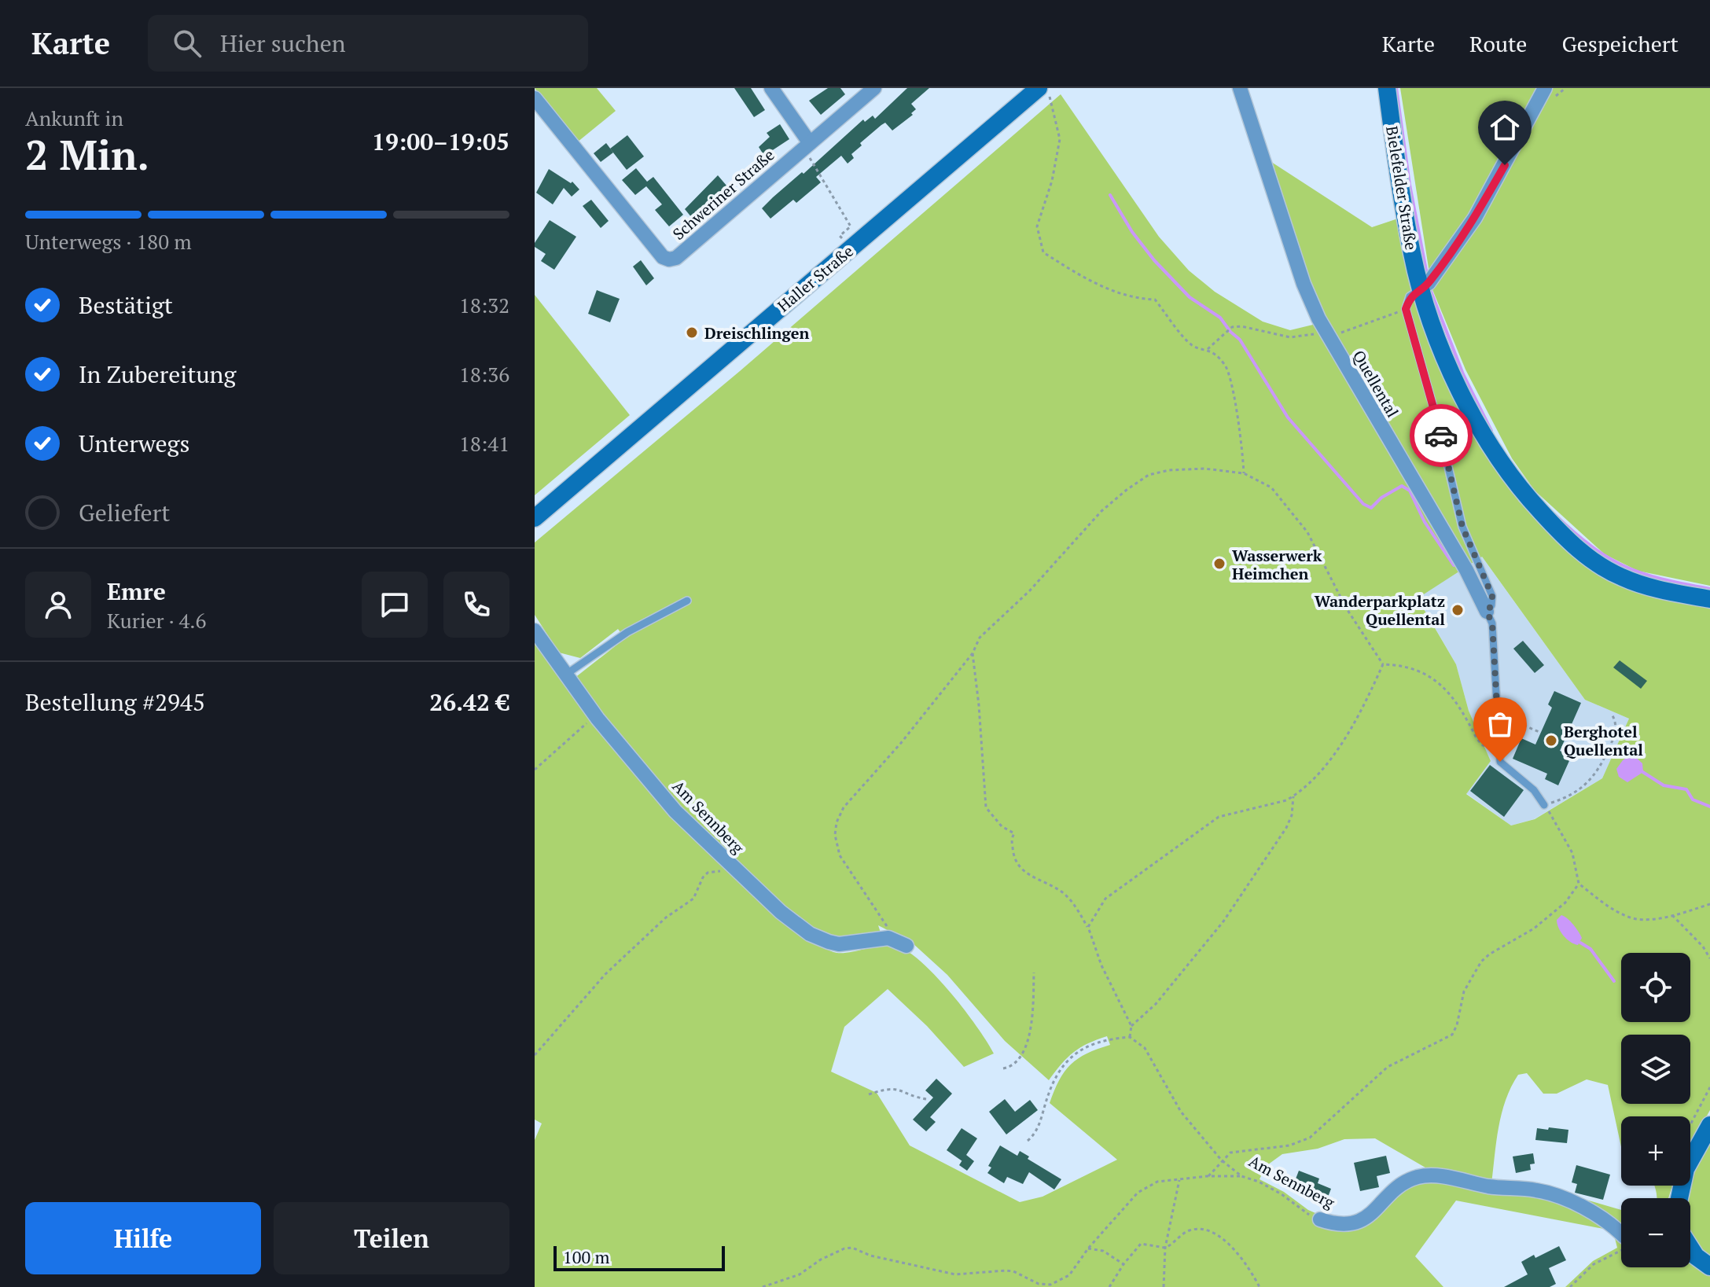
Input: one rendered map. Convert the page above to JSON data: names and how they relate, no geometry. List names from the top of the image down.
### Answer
{
  "streets": {
    "main road": ["Bielefelder Straße", "Haller Straße"],
    "street": ["Schweriner Straße", "Quellental", "Am Sennberg"]
  },
  "places": [
    "Dreischlingen",
    "Wasserwerk Heimchen",
    "Wanderparkplatz Quellental",
    "Berghotel Quellental"
  ],
  "scale_bar": "100 m",
  "page": {
    "header": "Karte",
    "search": "Hier suchen",
    "nav": ["Karte", "Route", "Gespeichert"],
    "heading": ["2 Min.", "Ankunft in", "19:00–19:05"],
    "panel": [
      "Emre",
      "Kurier · 4.6",
      "Bestellung #2945",
      "26.42 €"
    ],
    "bar": "Unterwegs · 180 m",
    "list": [
      ["Bestätigt", "18:32"],
      ["In Zubereitung", "18:36"],
      ["Unterwegs", "18:41"],
      "Geliefert"
    ],
    "map_buttons": ["+", "−"],
    "buttons": ["Hilfe", "Teilen"],
    "scale": "100 m"
  }
}
